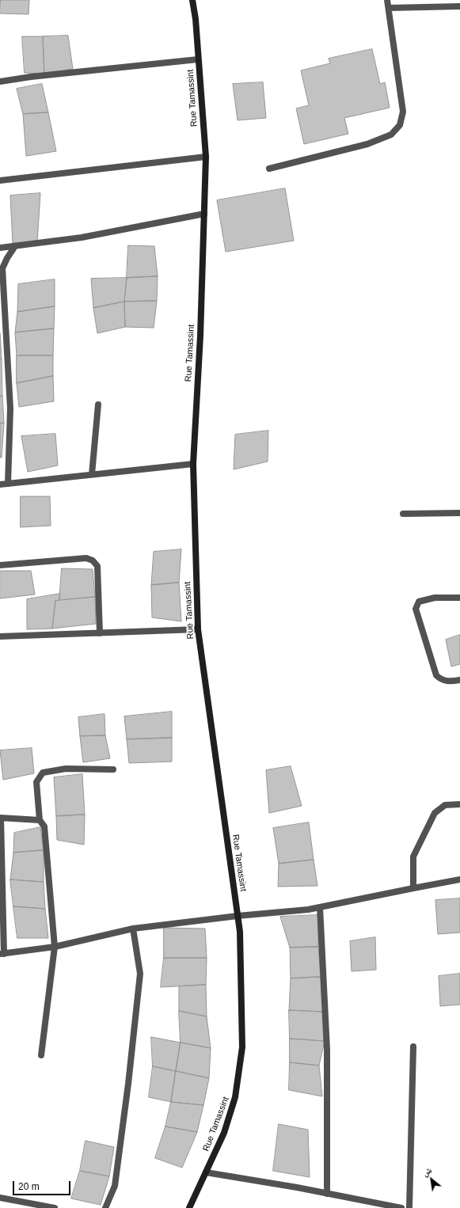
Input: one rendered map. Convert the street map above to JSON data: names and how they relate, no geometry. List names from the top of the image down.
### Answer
{
  "streets": {
    "main road": ["Rue Tamassint"]
  },
  "scale_bar": "20 m",
  "north": "top left"
}
